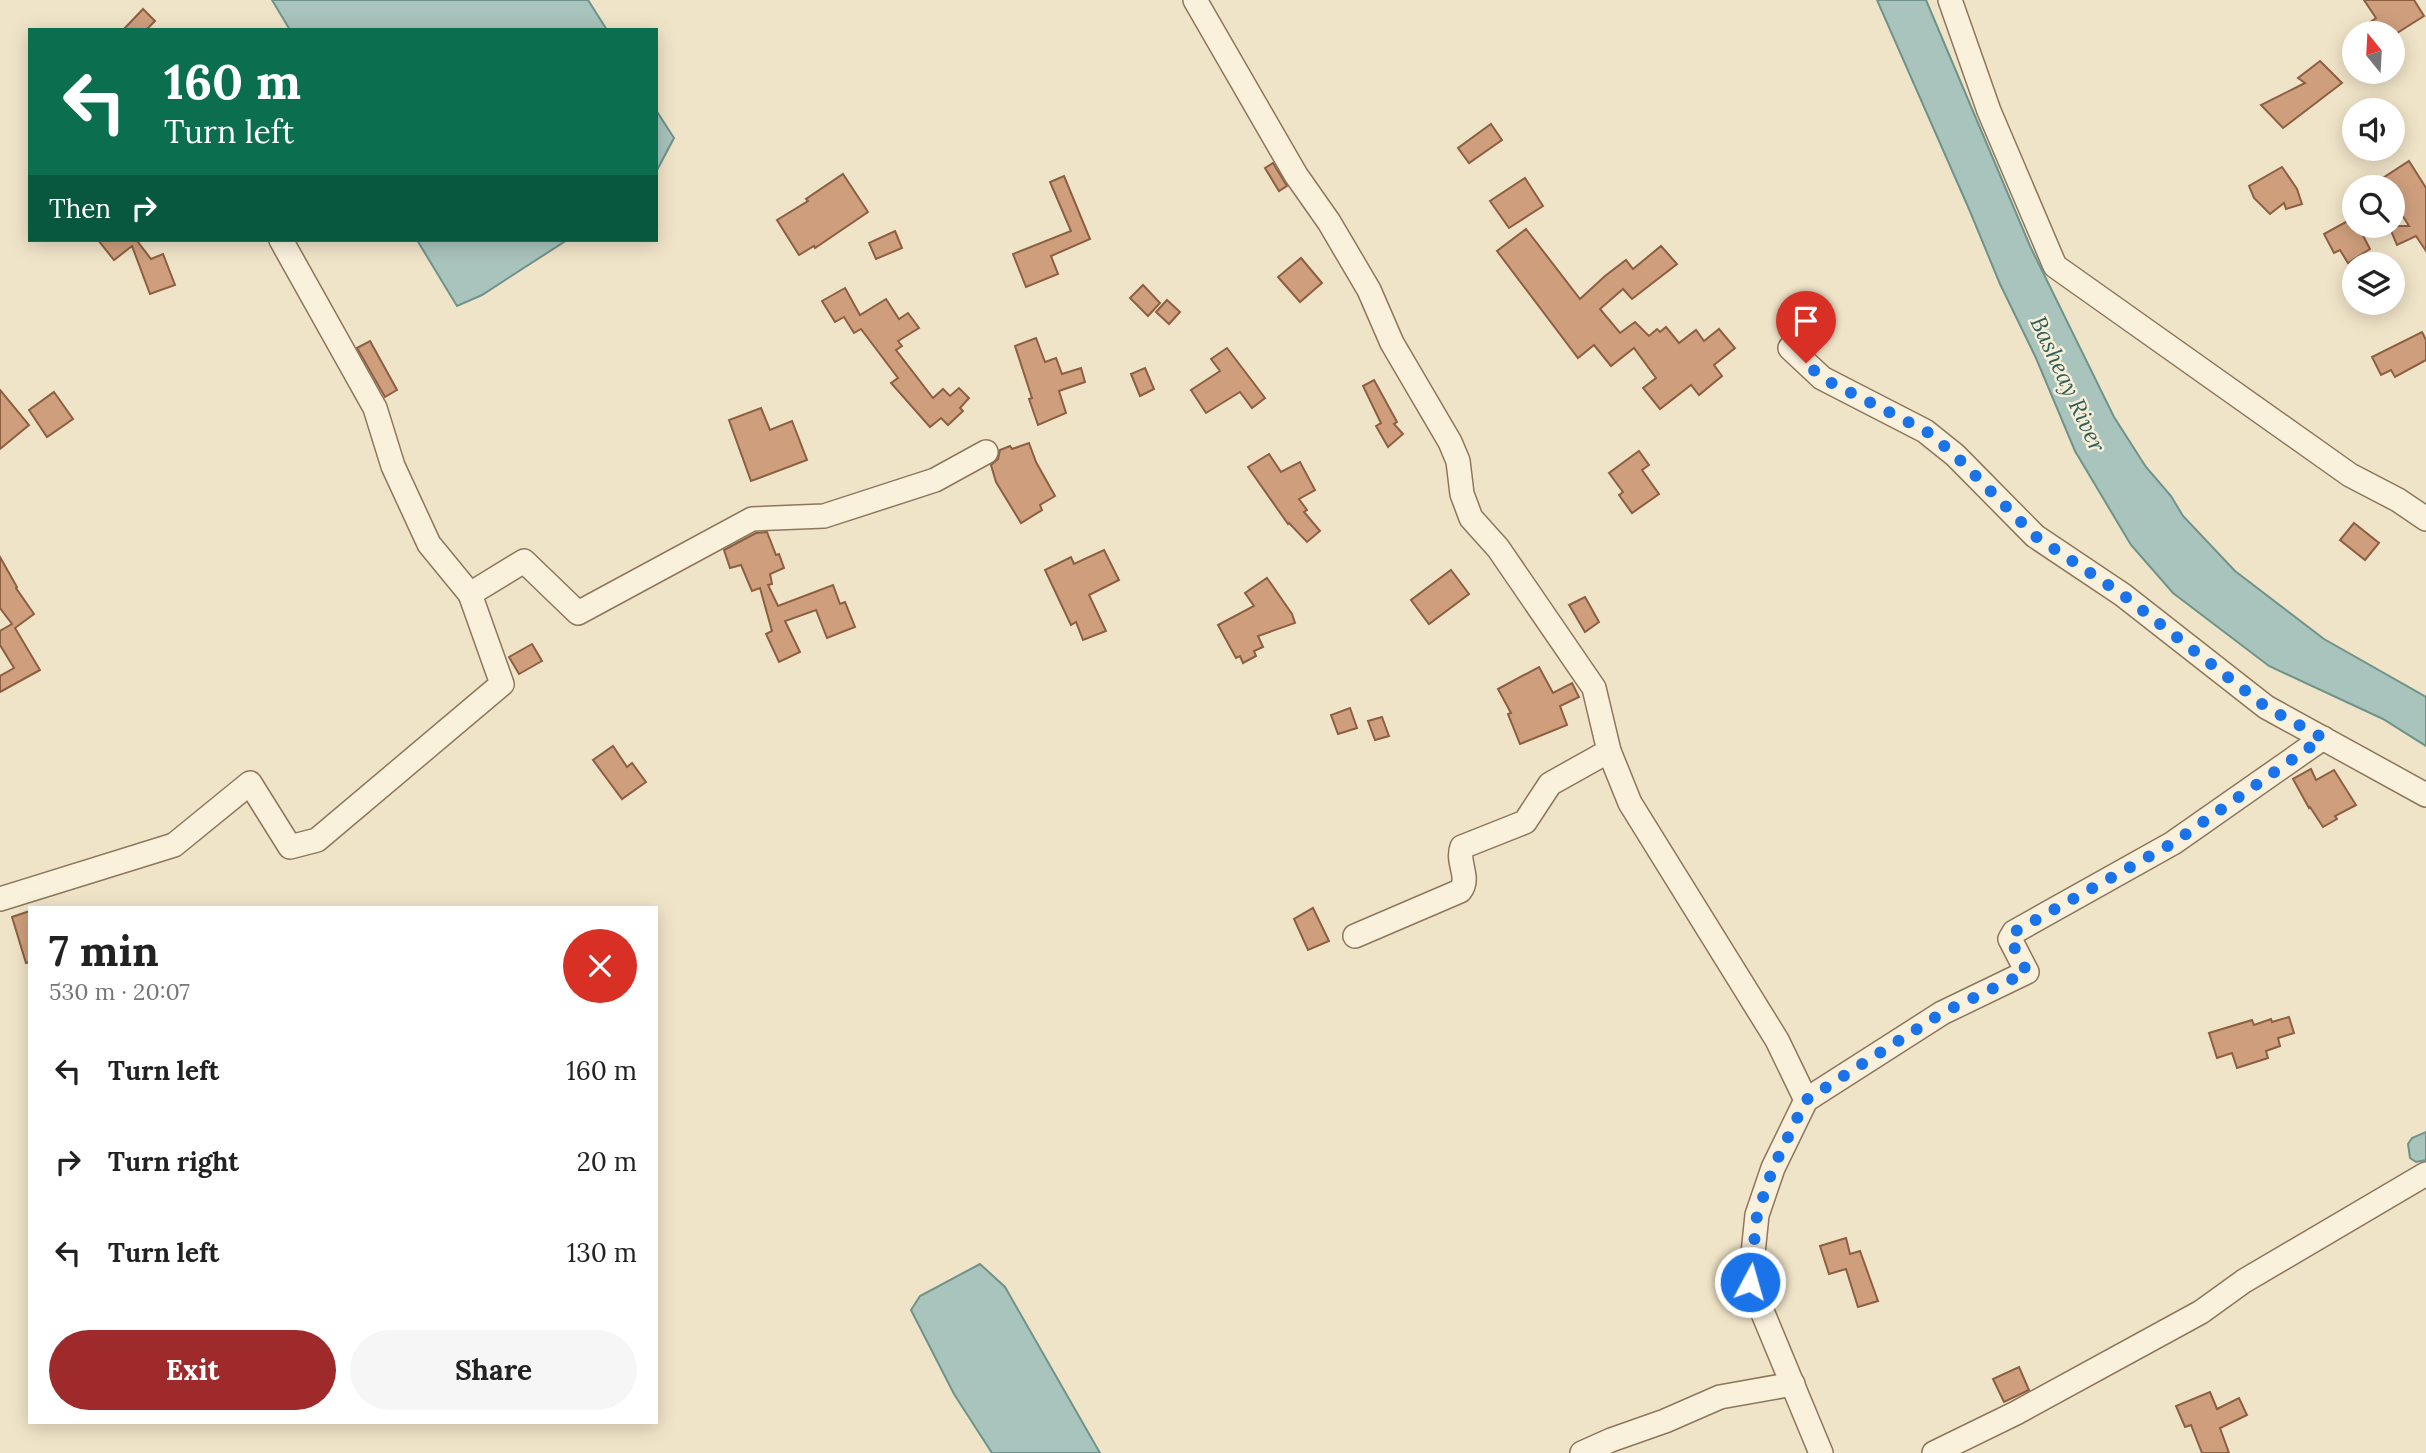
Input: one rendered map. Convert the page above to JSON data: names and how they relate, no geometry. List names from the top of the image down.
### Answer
{
  "water": ["Basheay River"],
  "north": "top",
  "page": {
    "turn": ["160 m", "Turn left"],
    "then": "Then",
    "heading": ["7 min", "530 m · 20:07"],
    "list": [
      {
        "name": "Turn left",
        "value": "160 m"
      },
      {
        "name": "Turn right",
        "value": "20 m"
      },
      {
        "name": "Turn left",
        "value": "130 m"
      }
    ],
    "buttons": ["Exit", "Share"]
  }
}
